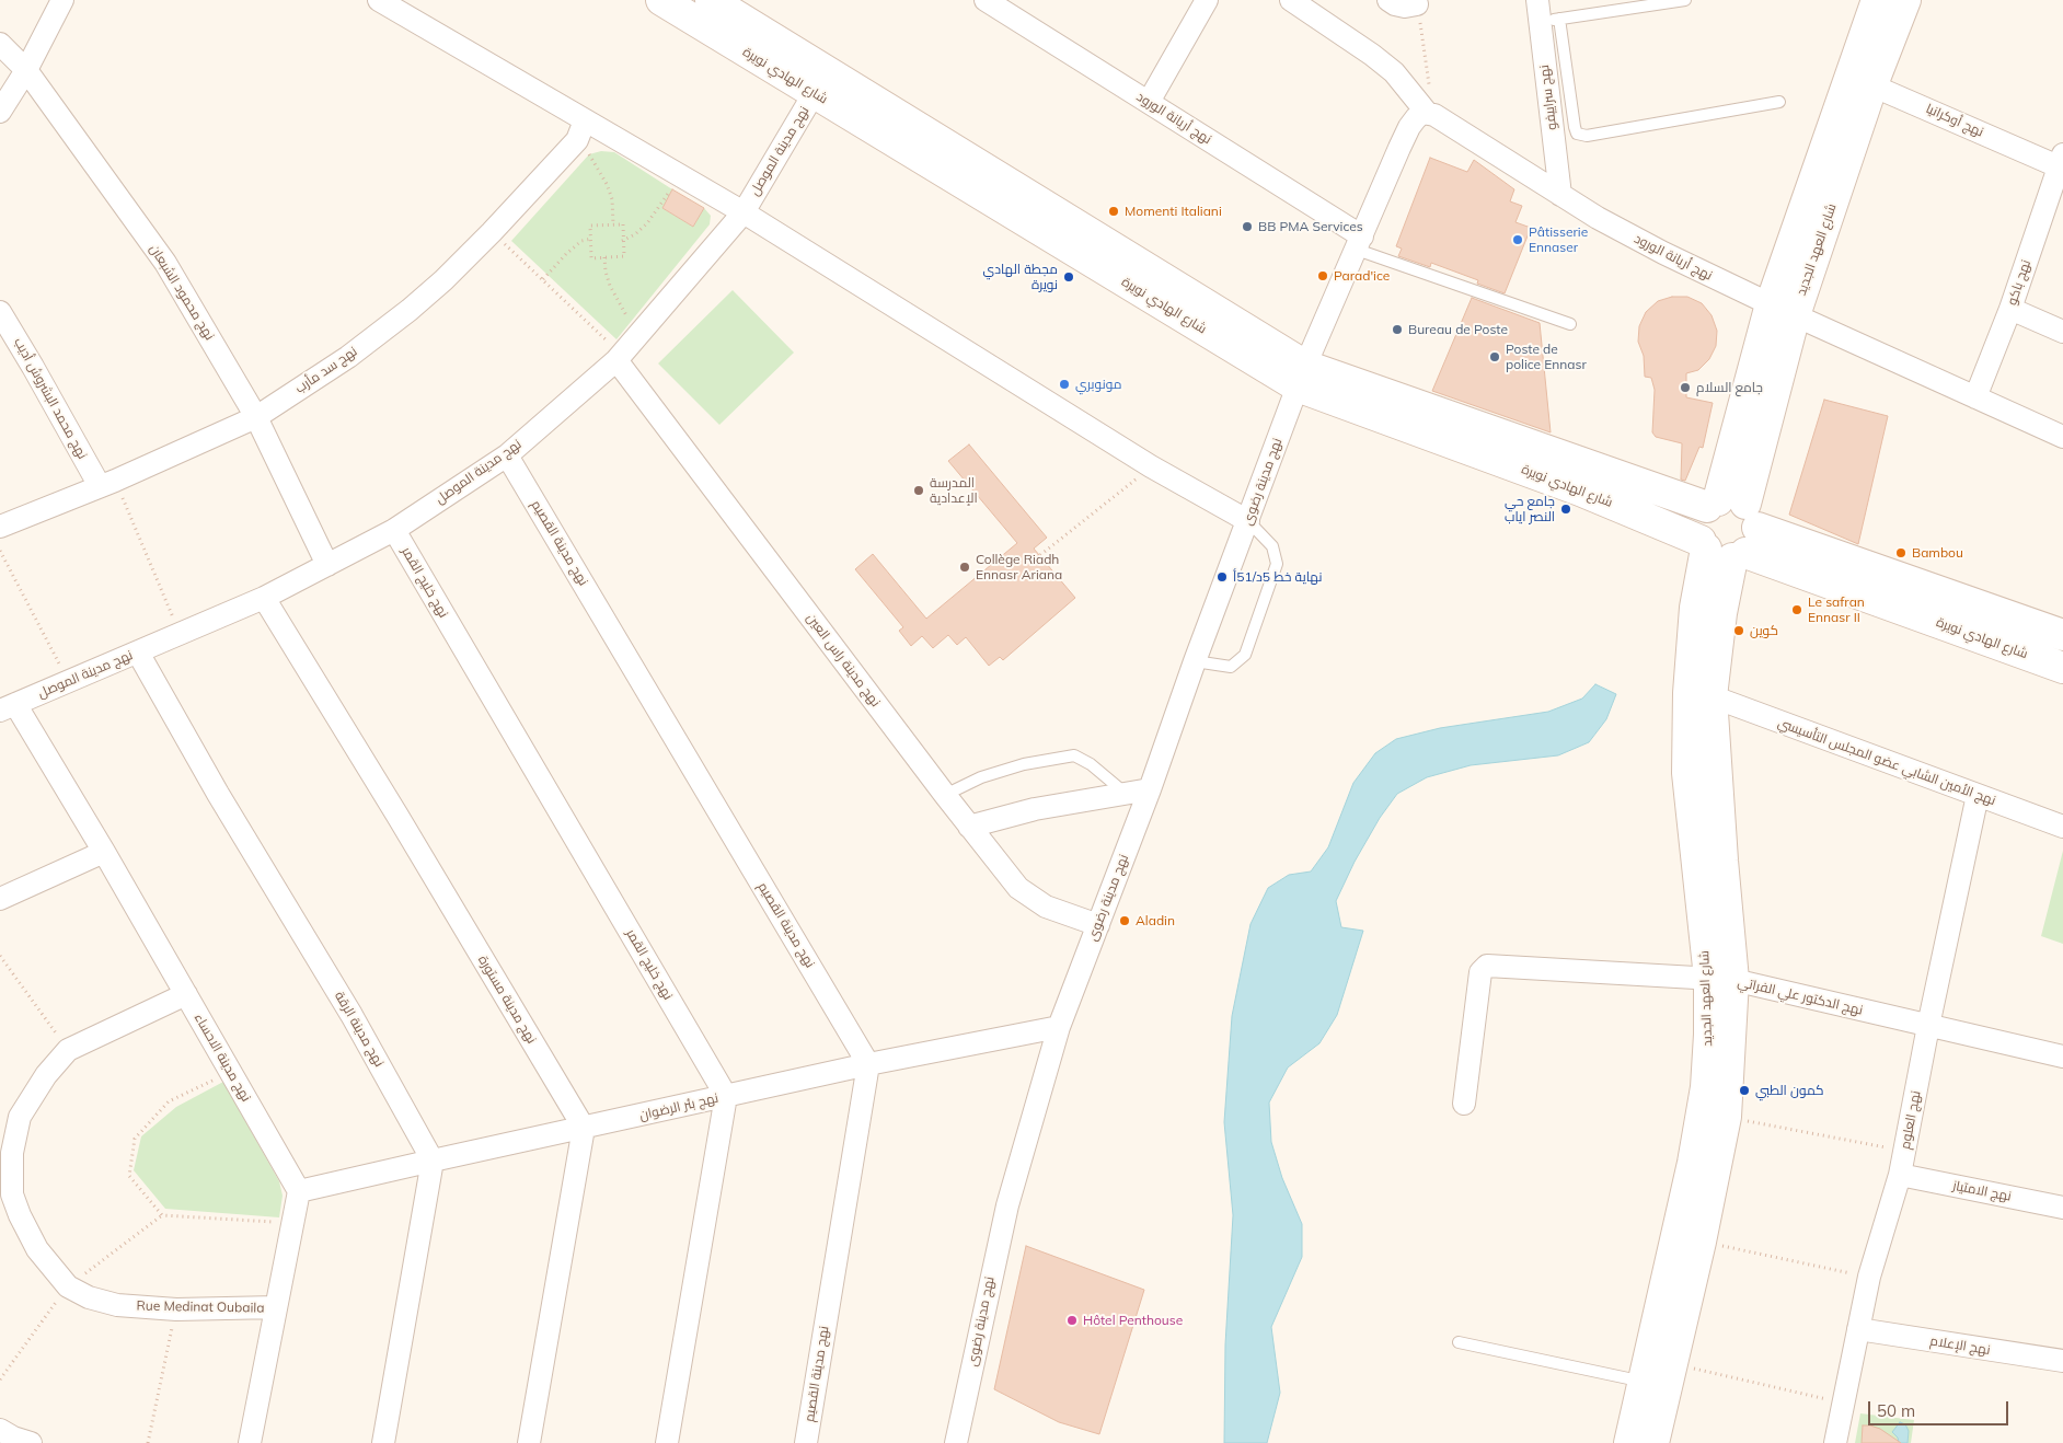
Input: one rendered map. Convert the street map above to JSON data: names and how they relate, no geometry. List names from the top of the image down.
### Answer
{
  "streets": {
    "main road": ["شارع الهادي نويرة", "شارع العهد الجديد"],
    "street": [
      "نهج سراييفو",
      "نهج أريانة الورود",
      "نهج أوكرانيا",
      "نهج مدينة الموصل",
      "نهج باكو",
      "نهج محمود الشبعان",
      "نهج سد مأرب",
      "نهج محمد البشروش أديب",
      "نهج مدينة رضوى",
      "نهج مدينة القصيم",
      "نهج خليج القمر",
      "نهج مدينة راس العين",
      "نهج الأمين الشابي عضو المجلس التأسيسي",
      "نهج الدكتور علي الفراتي",
      "نهج مدينة مستورة",
      "نهج مدينة الرقة",
      "نهج مدينة الاحساء",
      "نهج بئر الرضوان",
      "نهج العلوم",
      "نهج الامتياز",
      "Rue Medinat Oubaila",
      "نهج الإعلام"
    ]
  },
  "crossings": [
    ["شارع الهادي نويرة", "نهج مدينة الموصل"],
    ["شارع الهادي نويرة", "شارع العهد الجديد"],
    ["شارع الهادي نويرة", "نهج مدينة رضوى"],
    ["نهج سراييفو", "نهج أريانة الورود"],
    ["نهج أريانة الورود", "شارع العهد الجديد"],
    ["نهج أريانة الورود", "نهج باكو"],
    ["نهج أوكرانيا", "شارع العهد الجديد"],
    ["نهج أوكرانيا", "نهج باكو"],
    ["نهج مدينة الموصل", "نهج محمود الشبعان"],
    ["نهج مدينة الموصل", "نهج مدينة القصيم"],
    ["نهج مدينة الموصل", "نهج خليج القمر"],
    ["نهج مدينة الموصل", "نهج مدينة راس العين"],
    ["نهج مدينة الموصل", "نهج مدينة مستورة"],
    ["نهج مدينة الموصل", "نهج مدينة الرقة"],
    ["نهج مدينة الموصل", "نهج مدينة الاحساء"],
    ["شارع العهد الجديد", "نهج الأمين الشابي عضو المجلس التأسيسي"],
    ["شارع العهد الجديد", "نهج الدكتور علي الفراتي"],
    ["نهج محمود الشبعان", "نهج سد مأرب"],
    ["نهج سد مأرب", "نهج محمد البشروش أديب"],
    ["نهج مدينة رضوى", "نهج مدينة راس العين"],
    ["نهج مدينة رضوى", "نهج بئر الرضوان"],
    ["نهج مدينة القصيم", "نهج بئر الرضوان"],
    ["نهج خليج القمر", "نهج بئر الرضوان"],
    ["نهج الأمين الشابي عضو المجلس التأسيسي", "نهج العلوم"],
    ["نهج الدكتور علي الفراتي", "نهج العلوم"],
    ["نهج مدينة مستورة", "نهج بئر الرضوان"],
    ["نهج مدينة الرقة", "نهج بئر الرضوان"],
    ["نهج مدينة الاحساء", "نهج بئر الرضوان"],
    ["نهج مدينة الاحساء", "Rue Medinat Oubaila"],
    ["نهج العلوم", "نهج الامتياز"],
    ["نهج العلوم", "نهج الإعلام"]
  ],
  "places": [
    "Momenti Italiani",
    "BB PMA Services",
    "Pâtisserie Ennaser",
    "Parad'ice",
    "مجطة الهادي نويرة",
    "Bureau de Poste",
    "Poste de police Ennasr",
    "مونوبري",
    "جامع السلام",
    "المدرسة الإعدادية",
    "جامع حي النصر اياب",
    "Bambou",
    "Collège Riadh Ennasr Ariana",
    "نهاية خط 5د/51أ",
    "Le safran Ennasr II",
    "كوين",
    "Aladin",
    "كمون الطبي",
    "Hôtel Penthouse"
  ],
  "scale_bar": "50 m"
}
